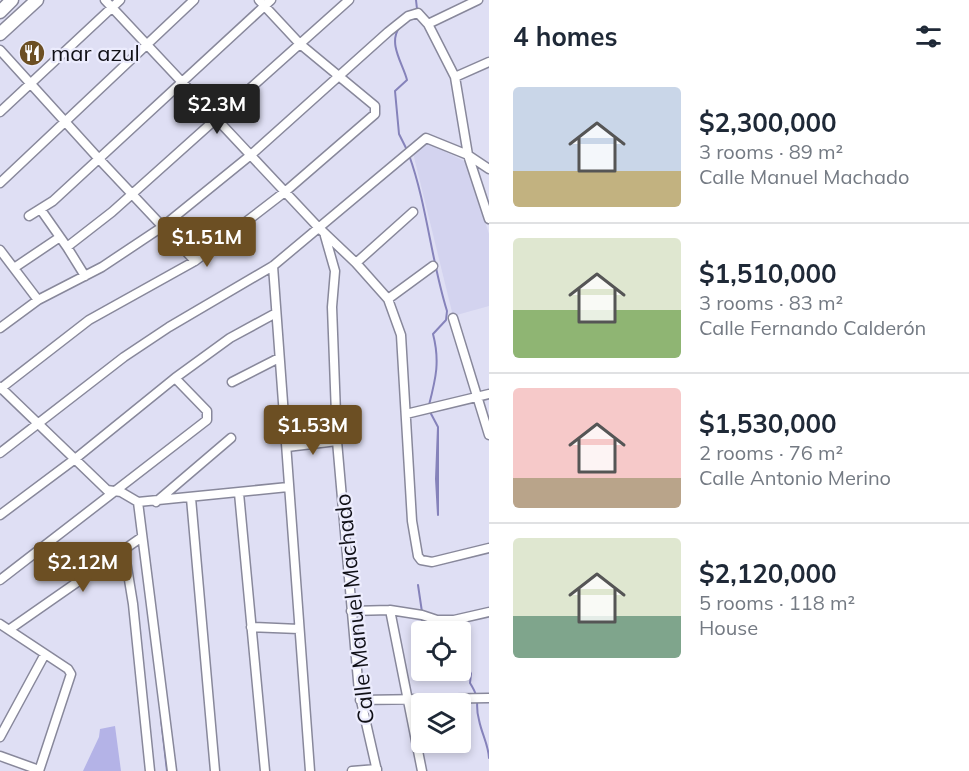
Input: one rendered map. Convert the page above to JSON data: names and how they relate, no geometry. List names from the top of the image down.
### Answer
{
  "streets": {
    "street": ["Calle Manuel Machado"]
  },
  "places": {
    "restaurant": ["mar azul"]
  },
  "page": {
    "heading": "4 homes",
    "list": [
      {
        "name": "$2,300,000",
        "note": "3 rooms · 89 m² · Calle Manuel Machado"
      },
      {
        "name": "$1,510,000",
        "note": "3 rooms · 83 m² · Calle Fernando Calderón"
      },
      {
        "name": "$1,530,000",
        "note": "2 rooms · 76 m² · Calle Antonio Merino"
      },
      {
        "name": "$2,120,000",
        "note": "5 rooms · 118 m² · House"
      }
    ],
    "price": [
      "$2.3M",
      "$1.51M",
      "$1.53M",
      "$2.12M"
    ]
  }
}
